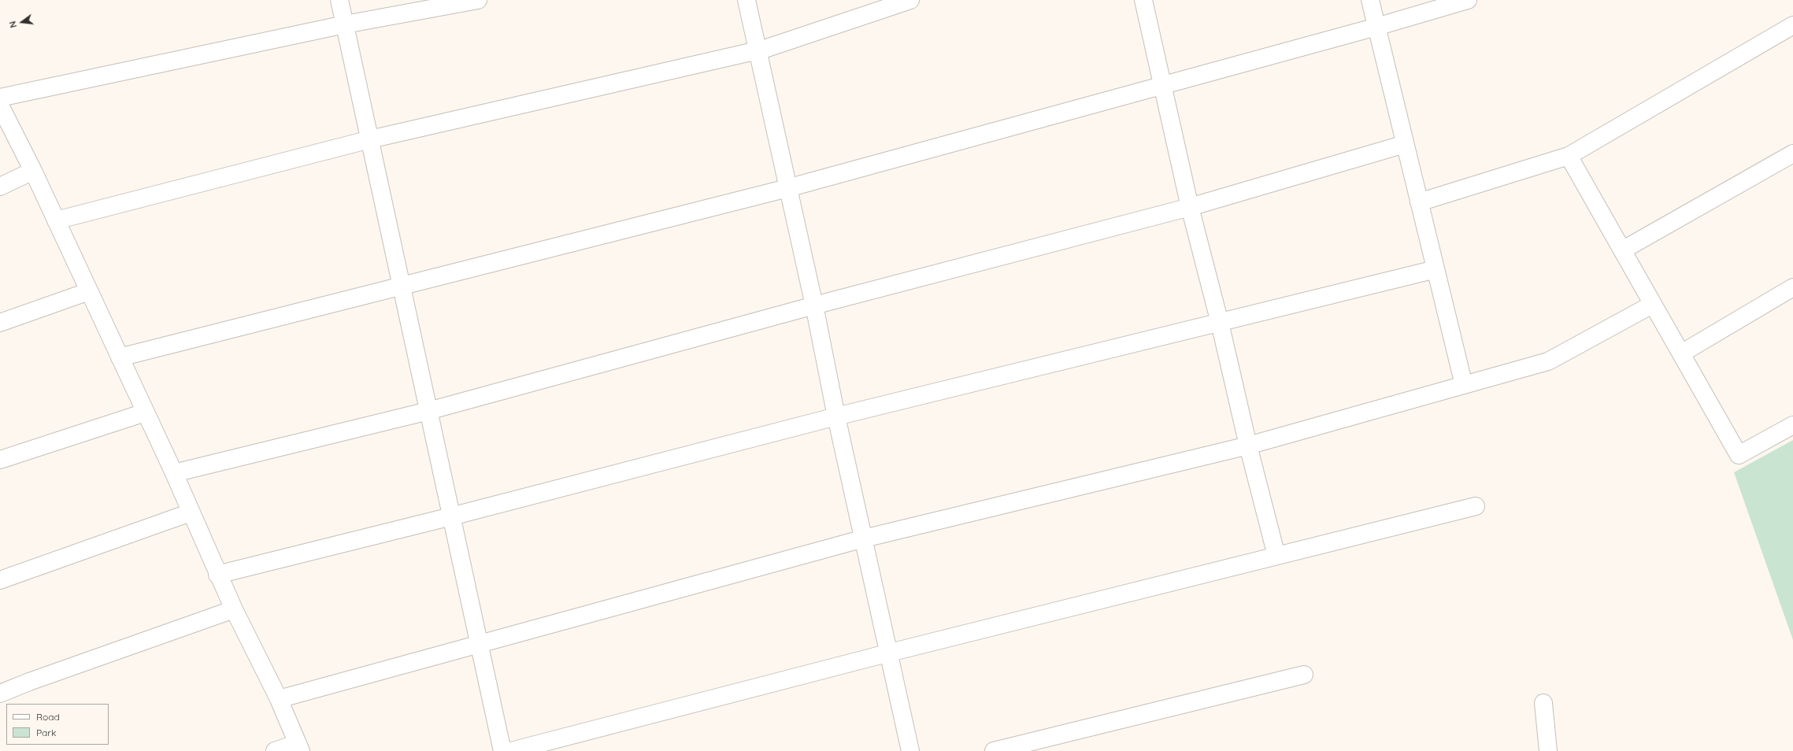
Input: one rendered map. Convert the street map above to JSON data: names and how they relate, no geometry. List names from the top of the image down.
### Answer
{
  "legend": ["Road", "Park"],
  "north": "left"
}
